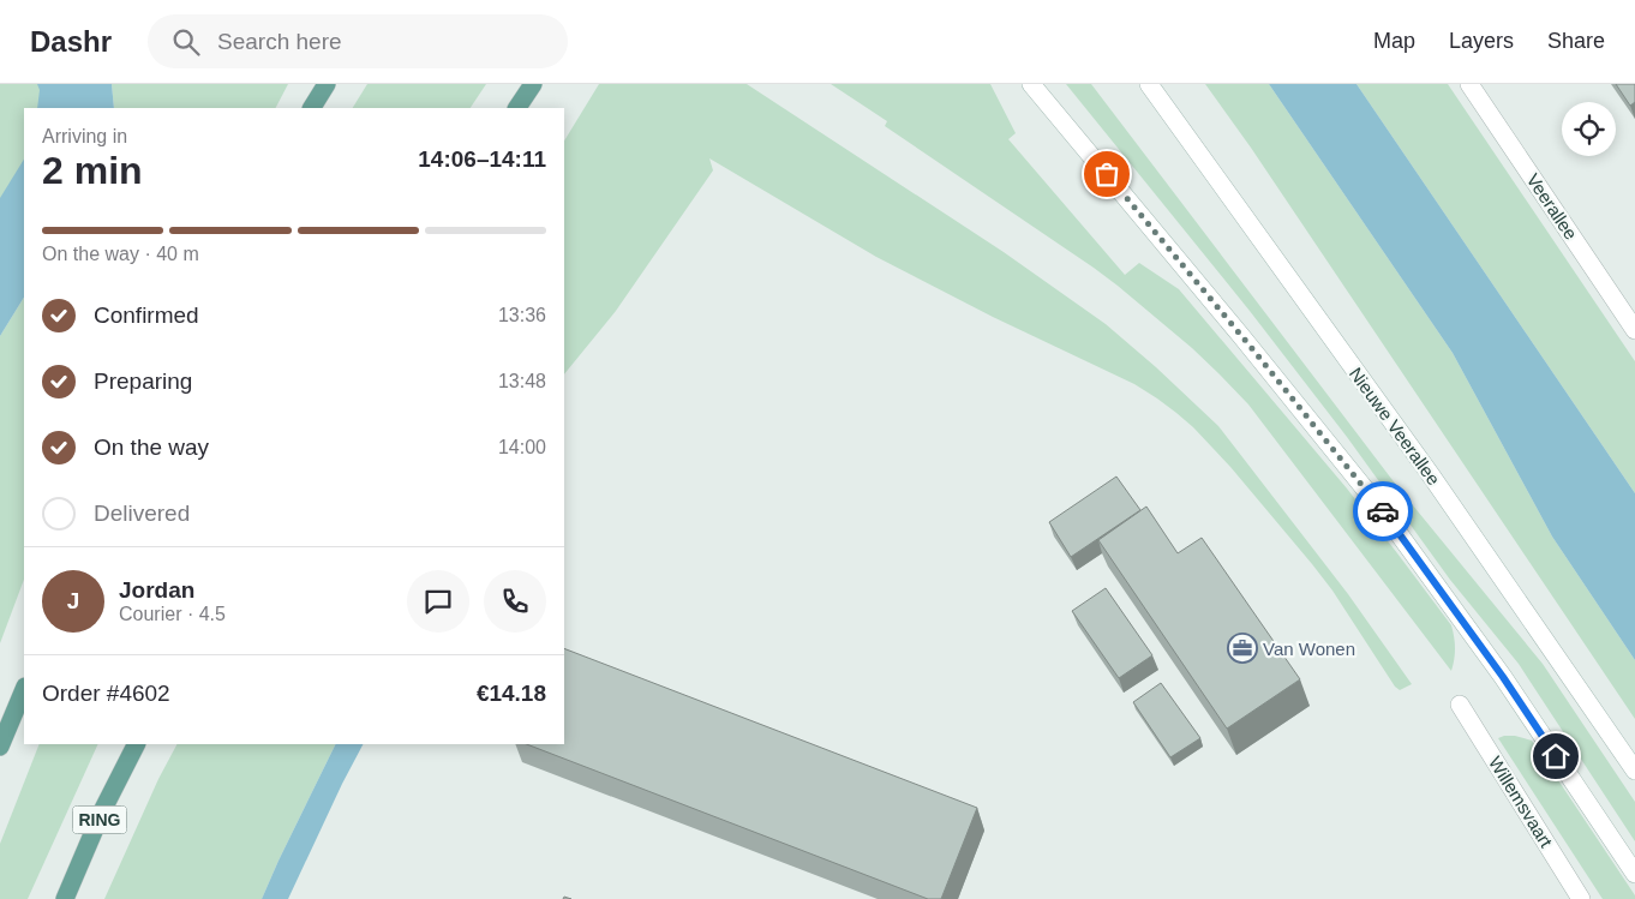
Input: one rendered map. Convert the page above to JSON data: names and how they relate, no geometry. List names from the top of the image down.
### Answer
{
  "streets": {
    "main road": [
      "Veerallee",
      "Nieuwe Veerallee",
      "Willemsvaart",
      "RING"
    ]
  },
  "places": {
    "office": ["Van Wonen"]
  },
  "page": {
    "header": "Dashr",
    "search": "Search here",
    "nav": ["Map", "Layers", "Share"],
    "heading": ["2 min", "Arriving in", "14:06–14:11"],
    "panel": [
      "Jordan",
      "Courier · 4.5",
      "Order #4602",
      "€14.18"
    ],
    "bar": "On the way · 40 m",
    "list": [
      ["Confirmed", "13:36"],
      ["Preparing", "13:48"],
      ["On the way", "14:00"],
      "Delivered"
    ],
    "round": "J"
  }
}
